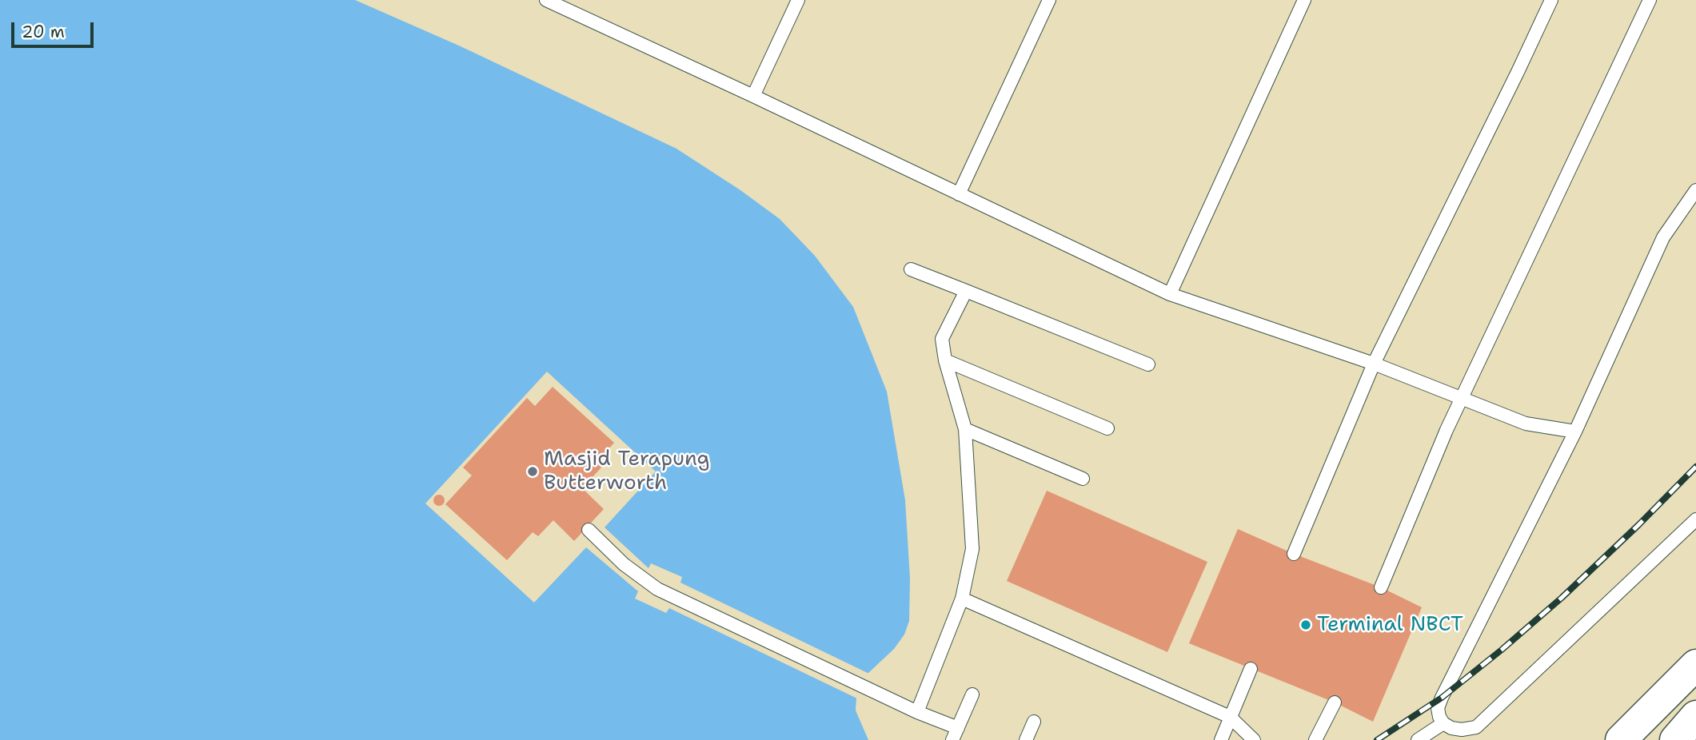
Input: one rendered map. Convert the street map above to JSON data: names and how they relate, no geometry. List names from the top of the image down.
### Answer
{
  "places": ["Masjid Terapung Butterworth", "Terminal NBCT"],
  "scale_bar": "20 m"
}
